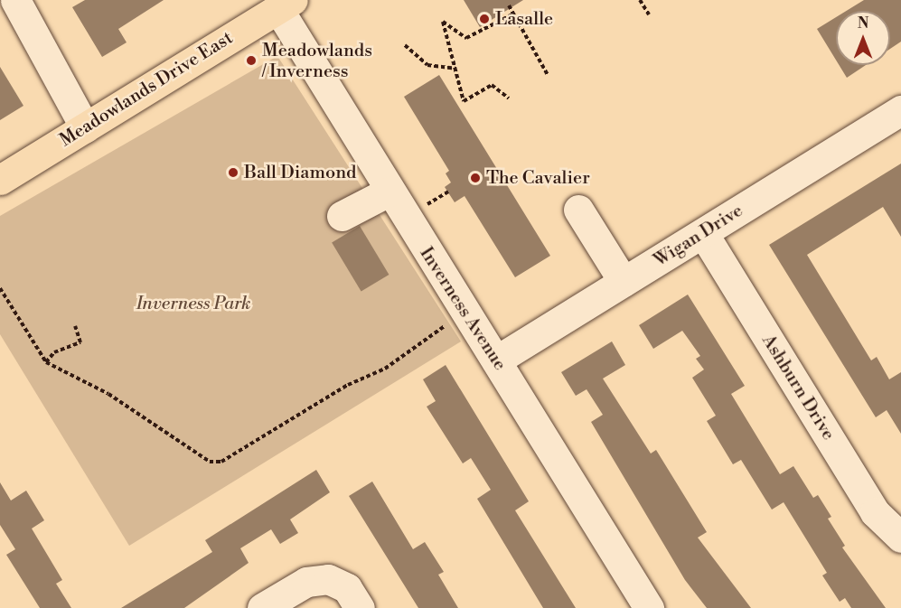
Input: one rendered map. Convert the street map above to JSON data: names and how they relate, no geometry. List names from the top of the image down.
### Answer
{
  "streets": {
    "main road": ["Meadowlands Drive East"],
    "street": ["Wigan Drive", "Inverness Avenue", "Ashburn Drive"]
  },
  "crossings": [
    ["Meadowlands Drive East", "Inverness Avenue"],
    ["Wigan Drive", "Inverness Avenue"],
    ["Wigan Drive", "Ashburn Drive"]
  ],
  "parks": ["Inverness Park"],
  "places": [
    "Lasalle",
    "Meadowlands / Inverness",
    "Ball Diamond",
    "The Cavalier"
  ],
  "north": "top"
}
